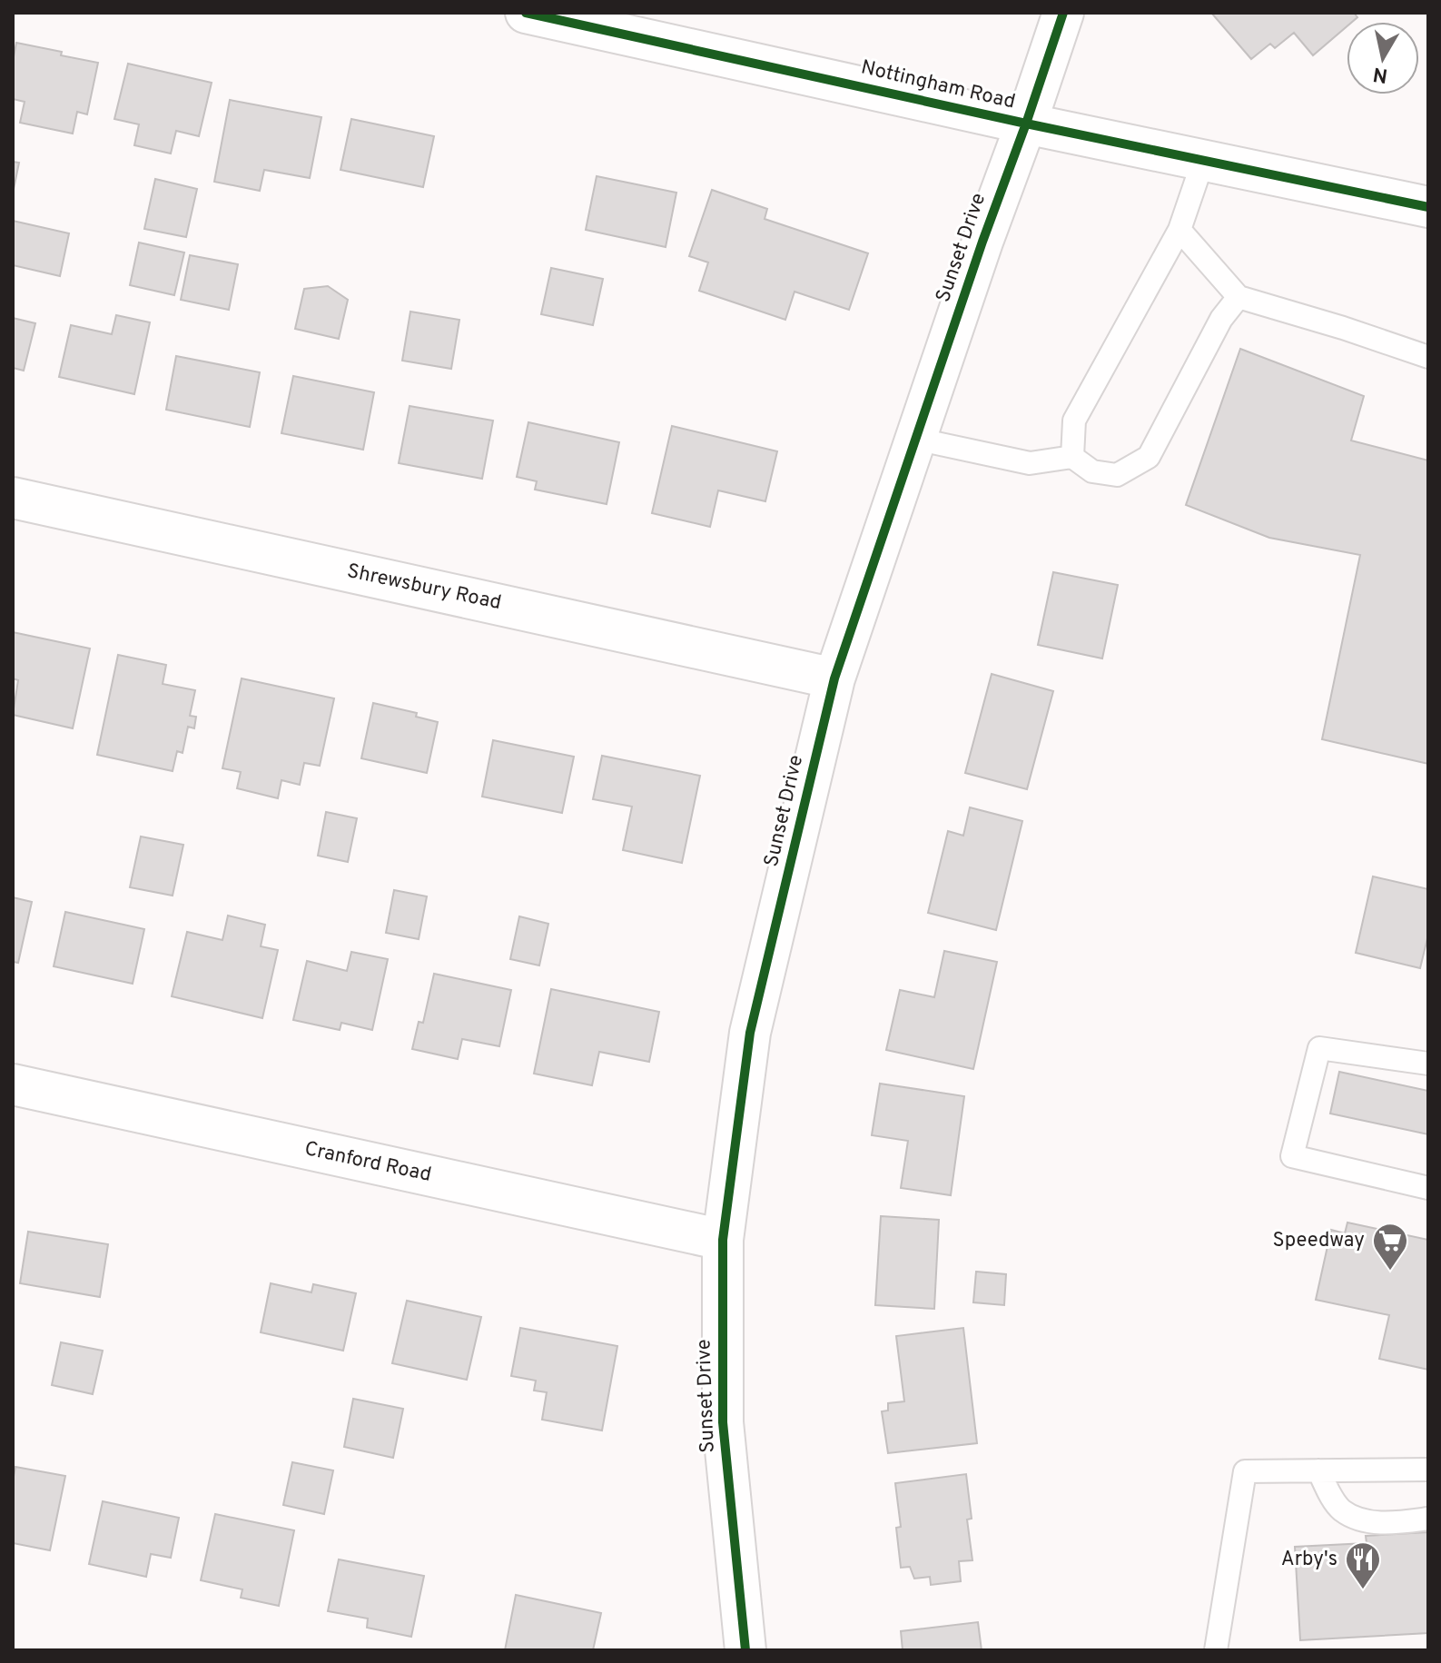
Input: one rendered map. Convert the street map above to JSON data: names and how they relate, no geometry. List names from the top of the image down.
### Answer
{
  "streets": {
    "street": [
      "Nottingham Road",
      "Sunset Drive",
      "Shrewsbury Road",
      "Cranford Road"
    ]
  },
  "crossings": [
    ["Nottingham Road", "Sunset Drive"],
    ["Sunset Drive", "Shrewsbury Road"],
    ["Sunset Drive", "Cranford Road"]
  ],
  "places": {
    "supermarket": ["Speedway"],
    "restaurant": ["Arby's"]
  },
  "north": "bottom"
}
